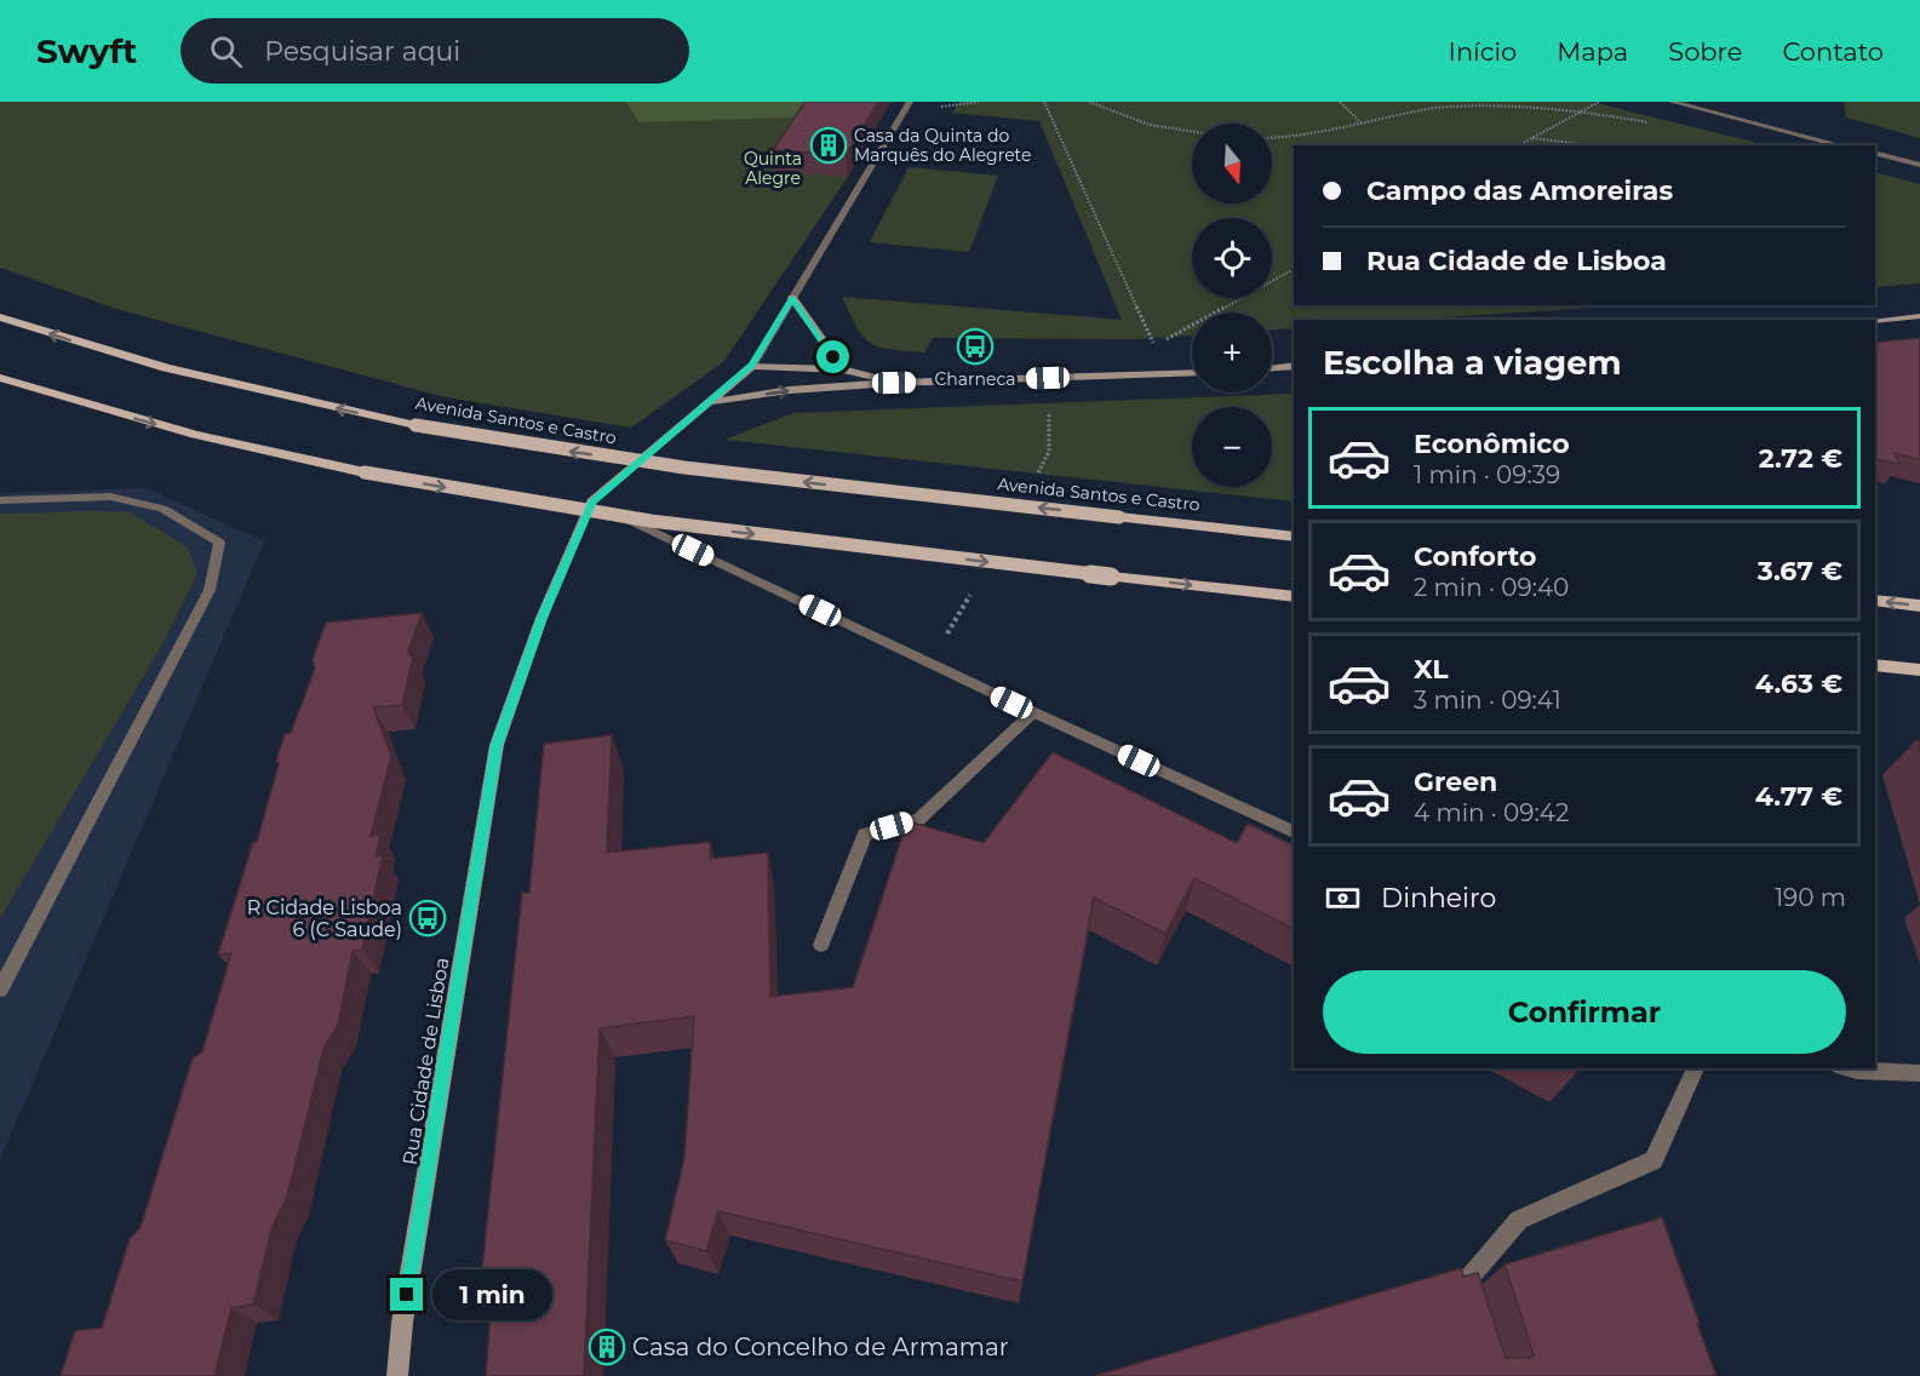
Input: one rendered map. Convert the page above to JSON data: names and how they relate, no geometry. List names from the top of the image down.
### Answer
{
  "streets": {
    "main road": ["Avenida Santos e Castro"],
    "street": ["Rua Cidade de Lisboa"]
  },
  "parks": ["Quinta Alegre"],
  "places": {
    "building": ["Casa da Quinta do Marquês do Alegrete", "Casa do Concelho de Armamar"],
    "bus stop": ["Charneca", "R Cidade Lisboa 6 (C Saude)"]
  },
  "north": "bottom",
  "page": {
    "header": "Swyft",
    "search": "Pesquisar aqui",
    "nav": [
      "Início",
      "Mapa",
      "Sobre",
      "Contato"
    ],
    "map_buttons": ["+", "−"],
    "banner": ["Campo das Amoreiras", "Rua Cidade de Lisboa"],
    "heading": "Escolha a viagem",
    "list": [
      {
        "name": "Econômico",
        "note": "1 min · 09:39",
        "value": "2.72 €"
      },
      {
        "name": "Conforto",
        "note": "2 min · 09:40",
        "value": "3.67 €"
      },
      {
        "name": "XL",
        "note": "3 min · 09:41",
        "value": "4.63 €"
      },
      {
        "name": "Green",
        "note": "4 min · 09:42",
        "value": "4.77 €"
      }
    ],
    "pay": ["Dinheiro", "190 m"],
    "buttons": "Confirmar",
    "bubble": "1 min"
  }
}
